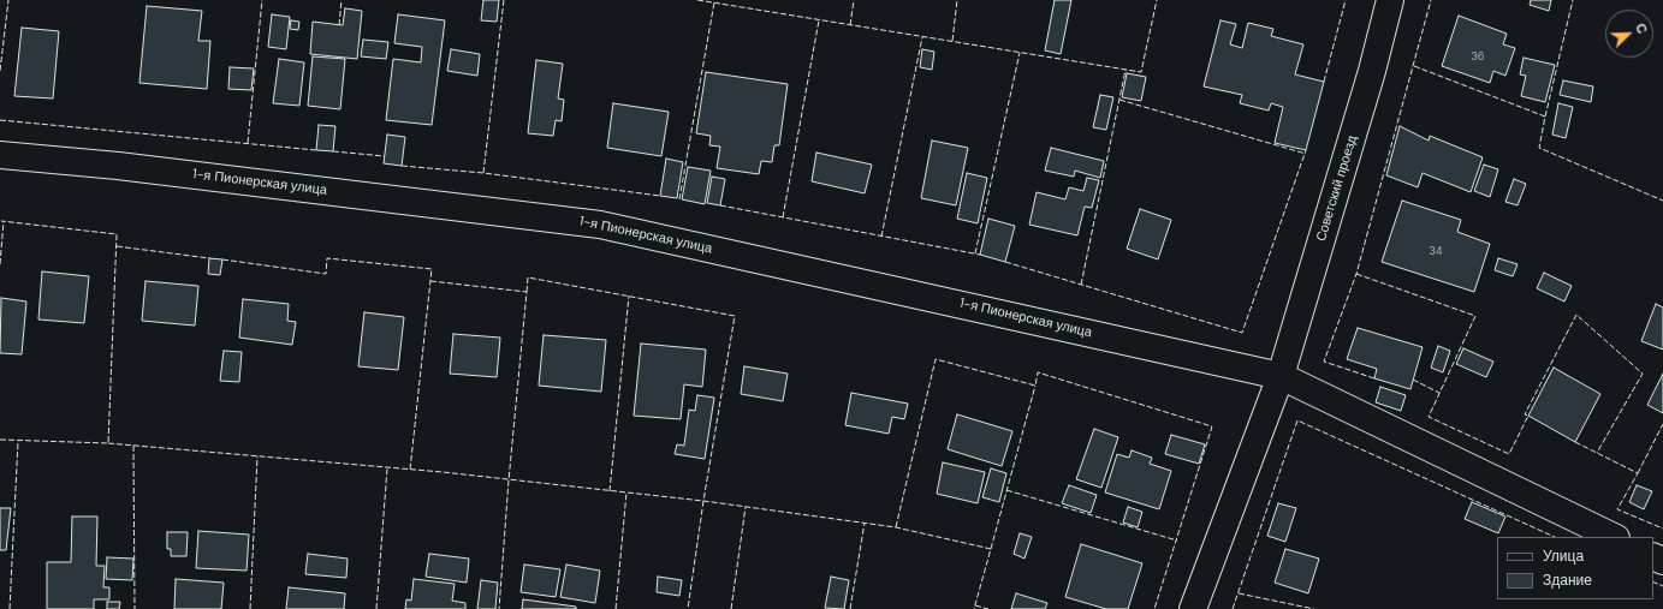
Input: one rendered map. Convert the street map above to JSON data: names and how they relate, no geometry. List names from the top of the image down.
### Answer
{
  "streets": {
    "street": ["1-я Пионерская улица", "Советский проезд"]
  },
  "crossings": [
    ["1-я Пионерская улица", "Советский проезд"]
  ],
  "house_numbers": ["36", "34"],
  "legend": ["Улица", "Здание"],
  "north": "top right"
}
